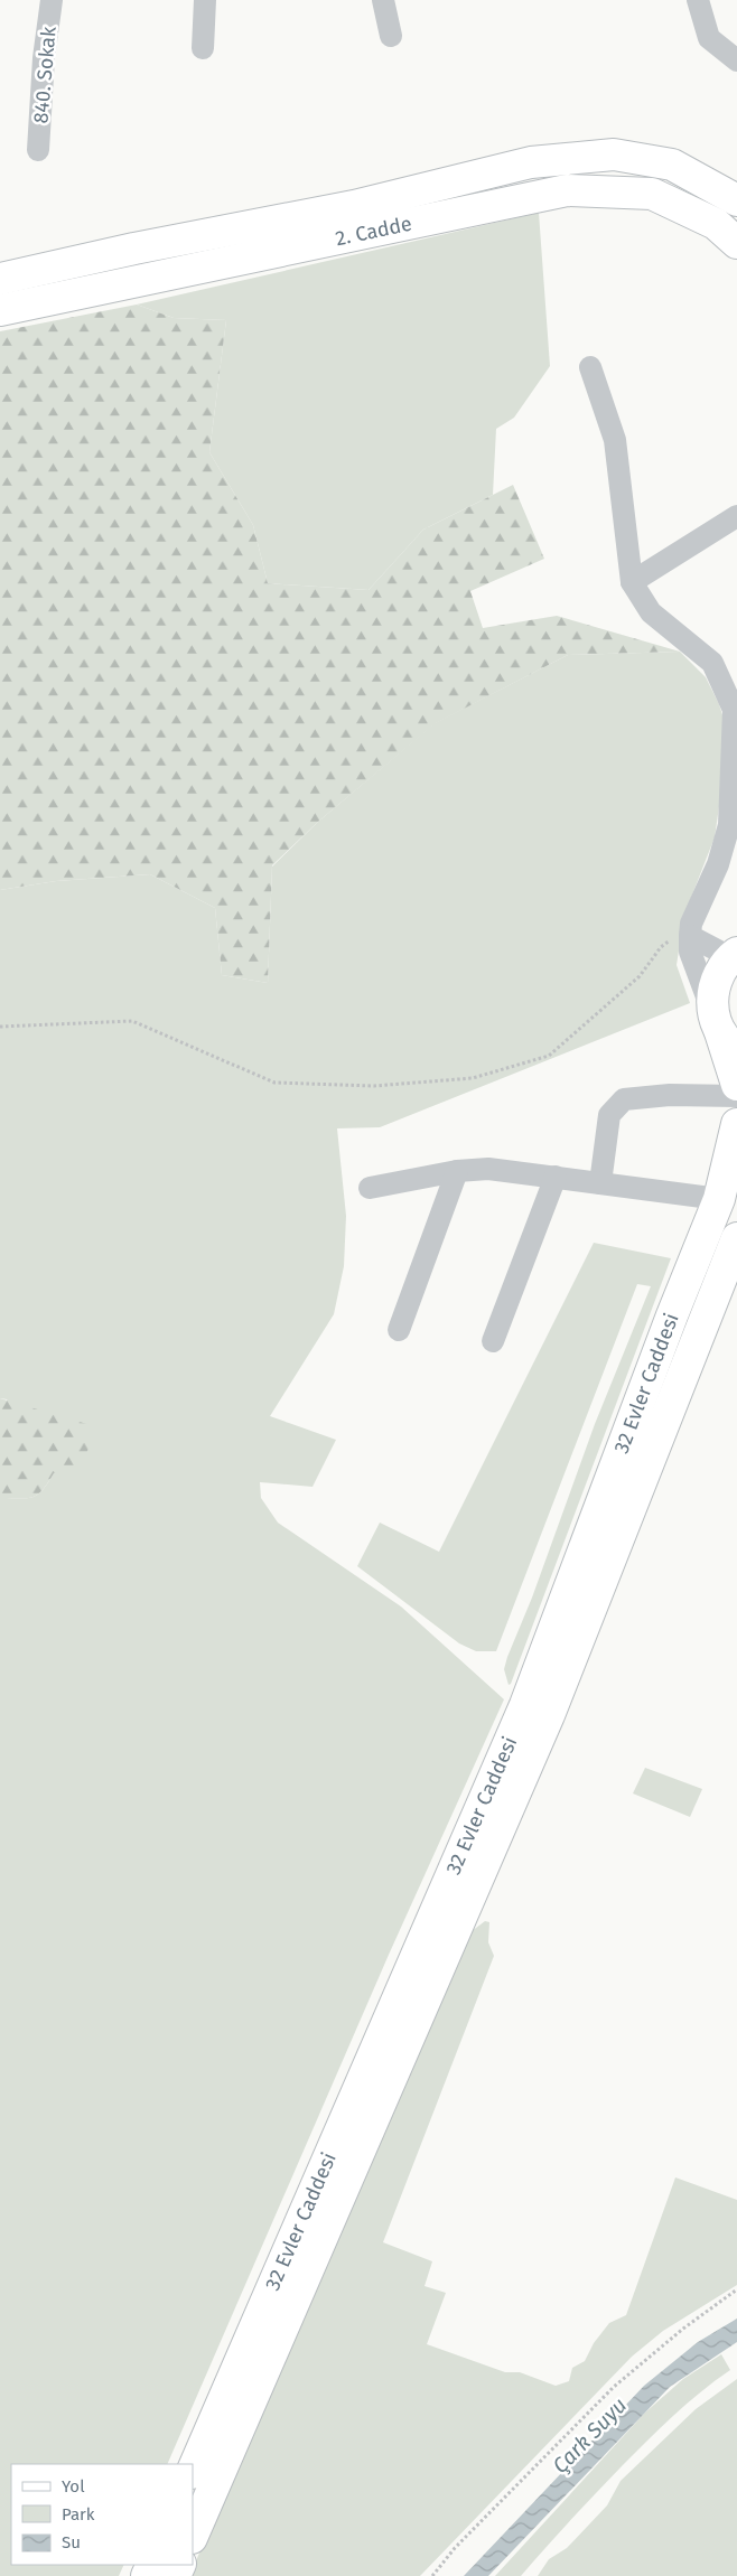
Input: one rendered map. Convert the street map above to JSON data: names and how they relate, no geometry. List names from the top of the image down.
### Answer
{
  "streets": {
    "main road": ["2. Cadde", "32 Evler Caddesi"],
    "street": ["840. Sokak"]
  },
  "water": ["Çark Suyu"],
  "legend": ["Yol", "Park", "Su"]
}
